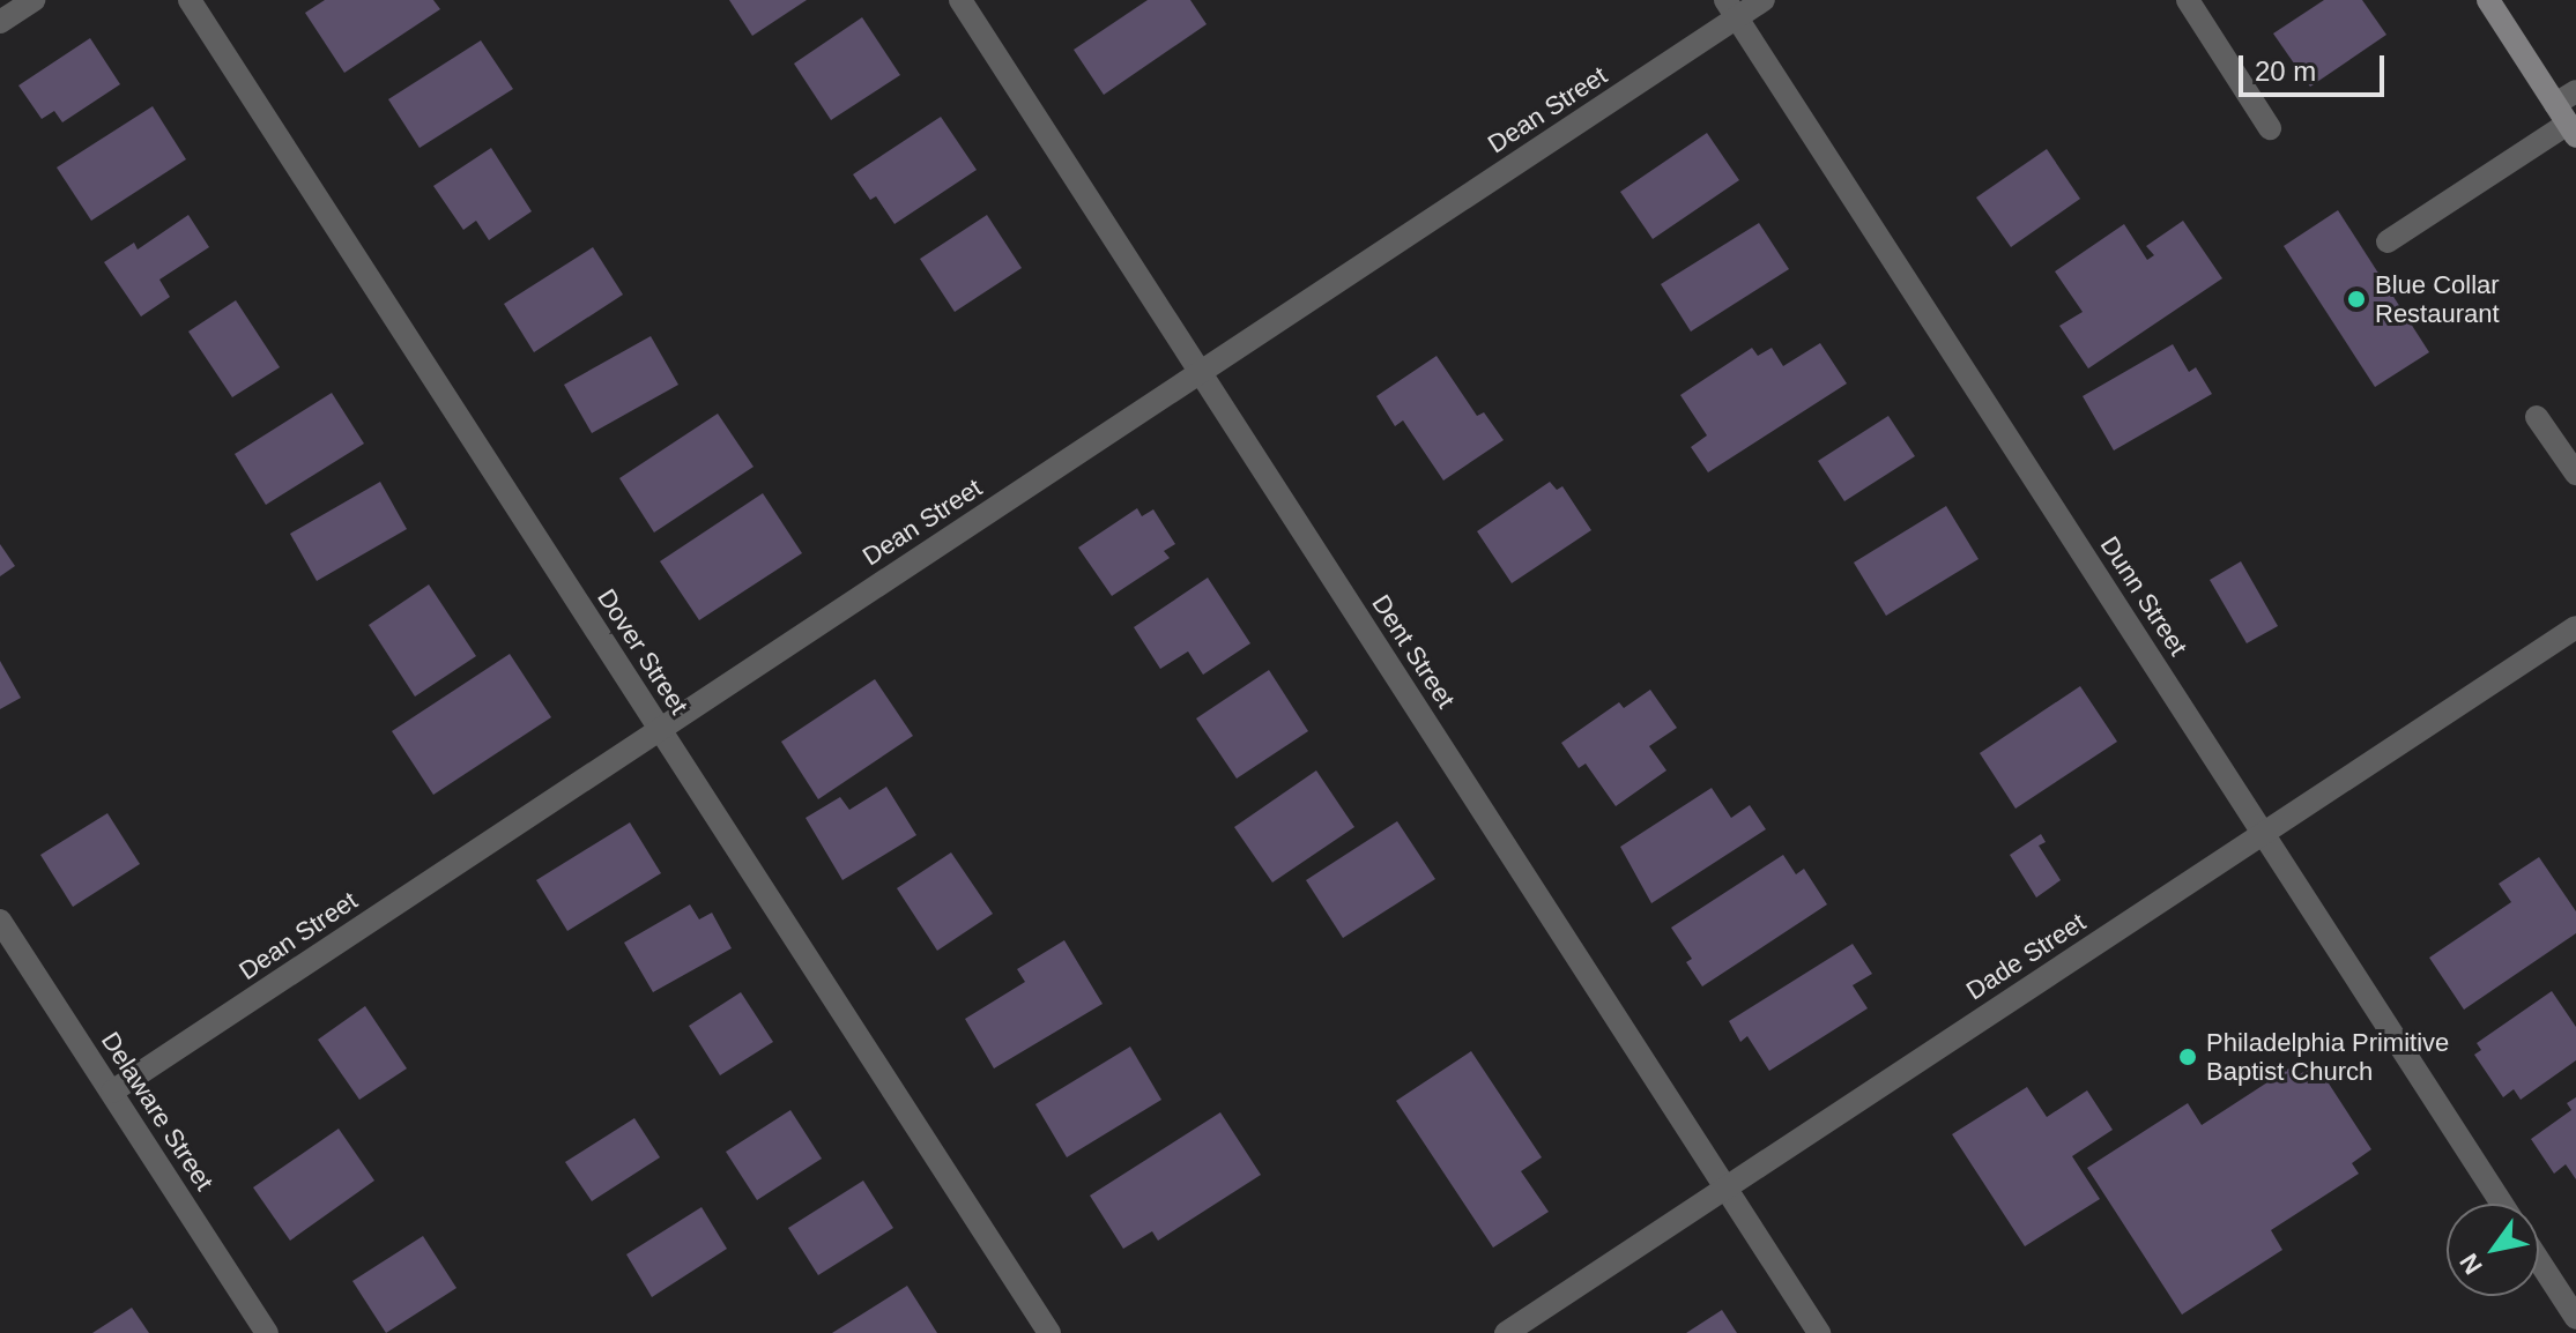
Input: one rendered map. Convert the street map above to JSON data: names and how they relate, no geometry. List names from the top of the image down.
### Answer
{
  "streets": {
    "street": [
      "Dean Street",
      "Dunn Street",
      "Dover Street",
      "Dent Street",
      "Dade Street",
      "Delaware Street"
    ]
  },
  "crossings": [
    ["Dean Street", "Dunn Street"],
    ["Dean Street", "Dover Street"],
    ["Dean Street", "Dent Street"],
    ["Dean Street", "Delaware Street"],
    ["Dunn Street", "Dade Street"],
    ["Dent Street", "Dade Street"]
  ],
  "places": ["Blue Collar Restaurant", "Philadelphia Primitive Baptist Church"],
  "scale_bar": "20 m",
  "north": "bottom left"
}
